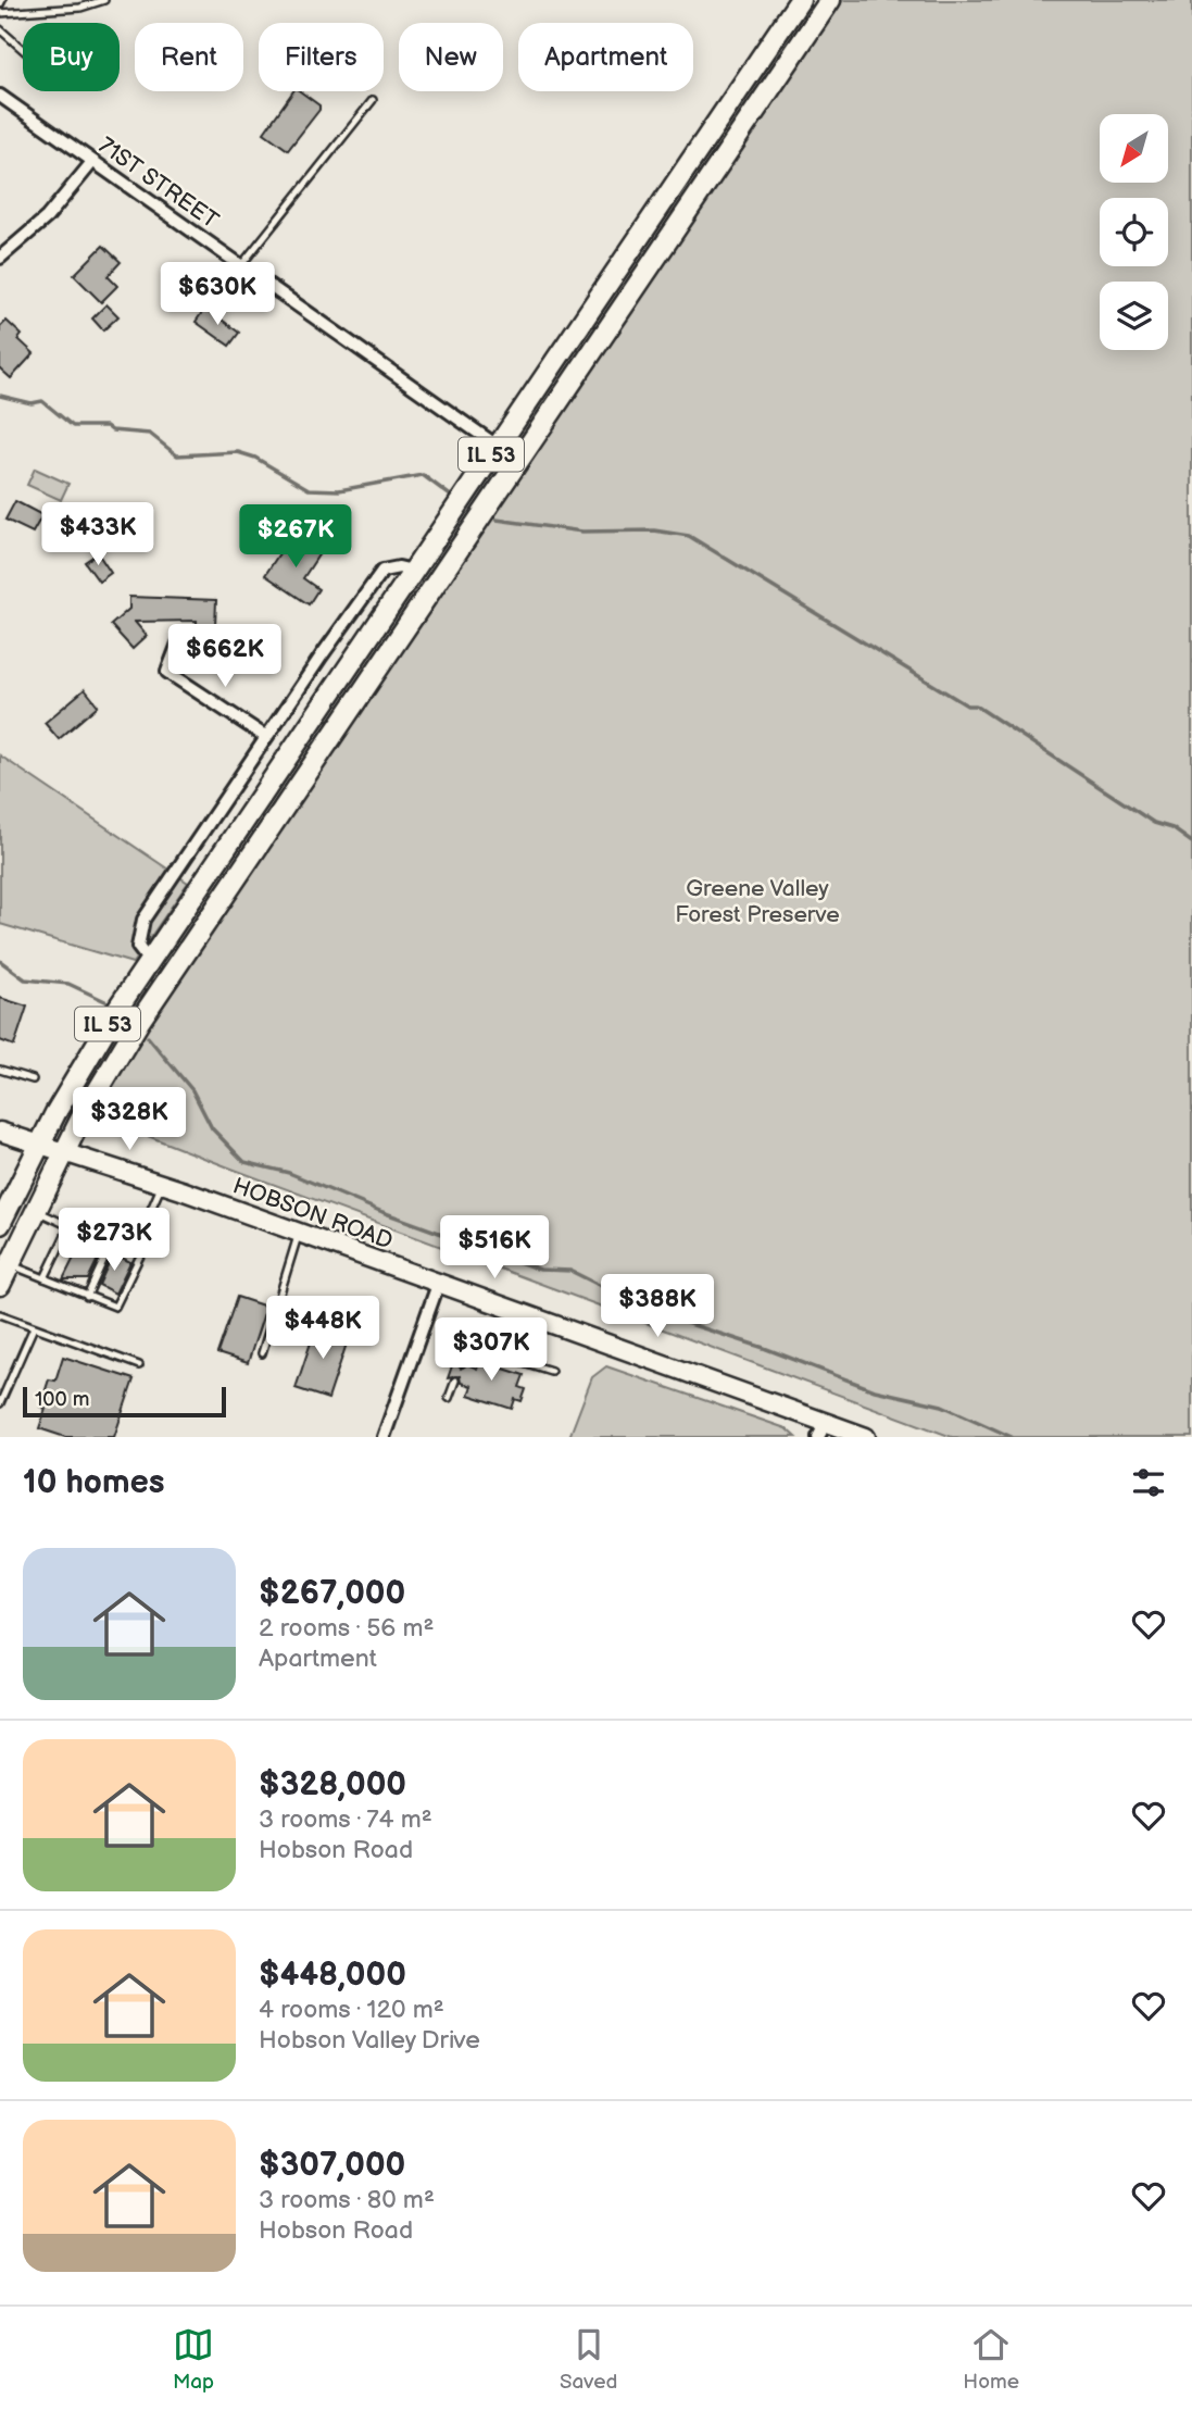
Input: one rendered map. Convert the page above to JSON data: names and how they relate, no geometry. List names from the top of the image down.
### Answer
{
  "streets": {
    "main road": ["IL 53", "HOBSON ROAD"],
    "street": ["71ST STREET"]
  },
  "crossings": [
    ["71ST STREET", "IL 53"],
    ["IL 53", "HOBSON ROAD"]
  ],
  "parks": ["Greene Valley Forest Preserve"],
  "scale_bar": "100 m",
  "north": "bottom left",
  "page": {
    "chip": [
      "Buy",
      "Rent",
      "Filters",
      "New",
      "Apartment"
    ],
    "price": [
      "$630K",
      "$433K",
      "$267K",
      "$662K",
      "$328K",
      "$273K",
      "$516K",
      "$388K",
      "$448K",
      "$307K"
    ],
    "scale": "100 m",
    "heading": "10 homes",
    "list": [
      {
        "name": "$267,000",
        "note": "2 rooms · 56 m² · Apartment"
      },
      {
        "name": "$328,000",
        "note": "3 rooms · 74 m² · Hobson Road"
      },
      {
        "name": "$448,000",
        "note": "4 rooms · 120 m² · Hobson Valley Drive"
      },
      {
        "name": "$307,000",
        "note": "3 rooms · 80 m² · Hobson Road"
      }
    ],
    "tabs": ["Map", "Saved", "Home"]
  }
}
